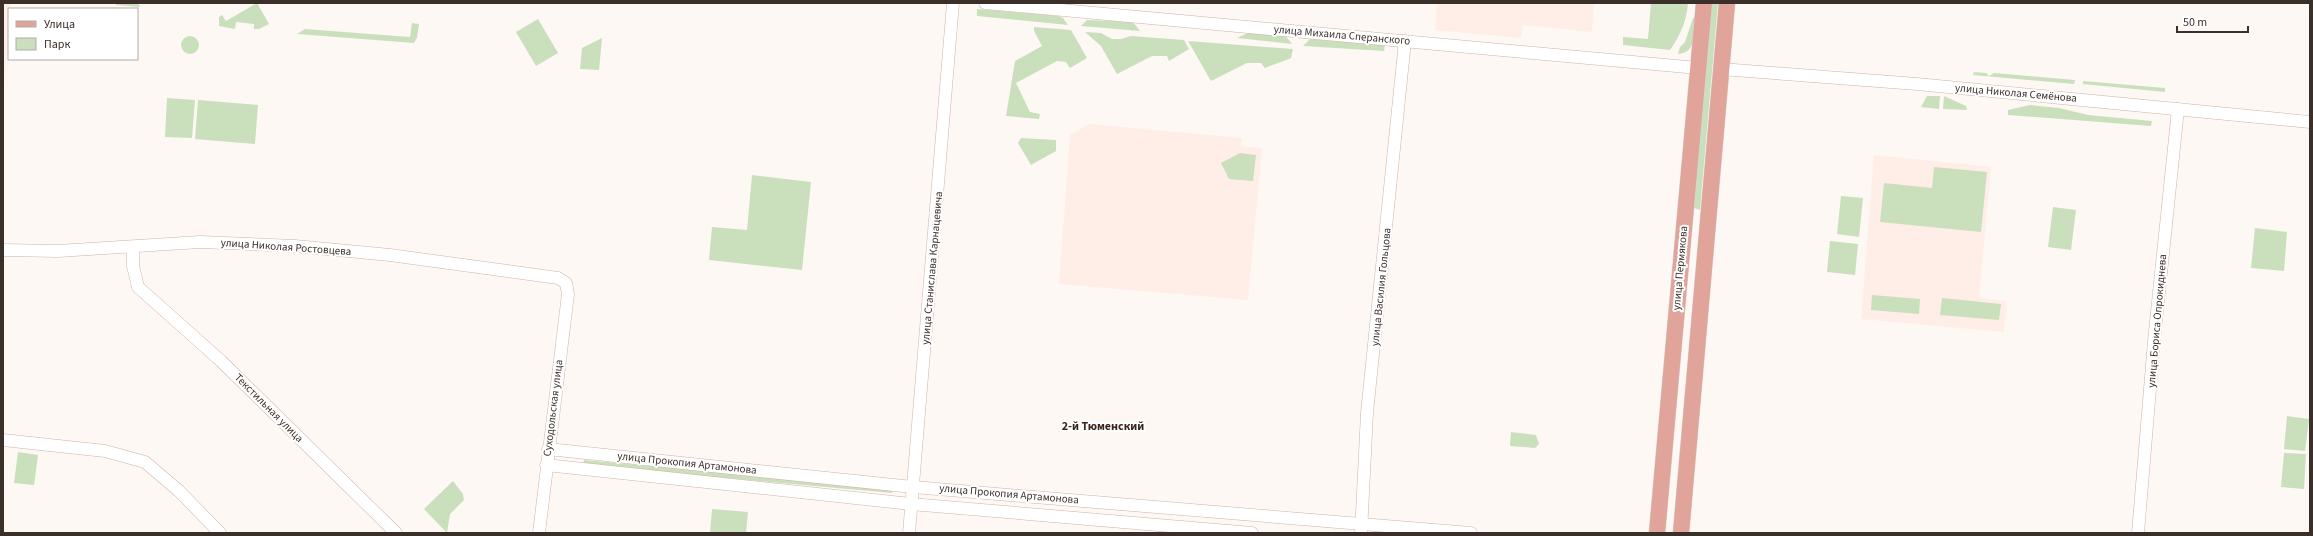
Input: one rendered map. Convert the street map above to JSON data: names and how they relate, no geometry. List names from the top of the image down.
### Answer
{
  "streets": {
    "main road": ["улица Пермякова"],
    "street": [
      "улица Михаила Сперанского",
      "улица Николая Семёнова",
      "улица Николая Ростовцева",
      "улица Станислава Карнацевича",
      "улица Василия Гольцова",
      "улица Бориса Опрокиднева",
      "Текстильная улица",
      "Суходольская улица",
      "улица Прокопия Артамонова"
    ]
  },
  "crossings": [
    ["улица Михаила Сперанского", "улица Пермякова"],
    ["улица Михаила Сперанского", "улица Василия Гольцова"],
    ["улица Николая Семёнова", "улица Бориса Опрокиднева"],
    ["улица Николая Ростовцева", "Текстильная улица"],
    ["улица Николая Ростовцева", "Суходольская улица"],
    ["улица Станислава Карнацевича", "улица Прокопия Артамонова"],
    ["улица Василия Гольцова", "улица Прокопия Артамонова"],
    ["Суходольская улица", "улица Прокопия Артамонова"]
  ],
  "districts": ["2-й Тюменский"],
  "legend": ["Улица", "Парк"],
  "scale_bar": "50 m"
}
